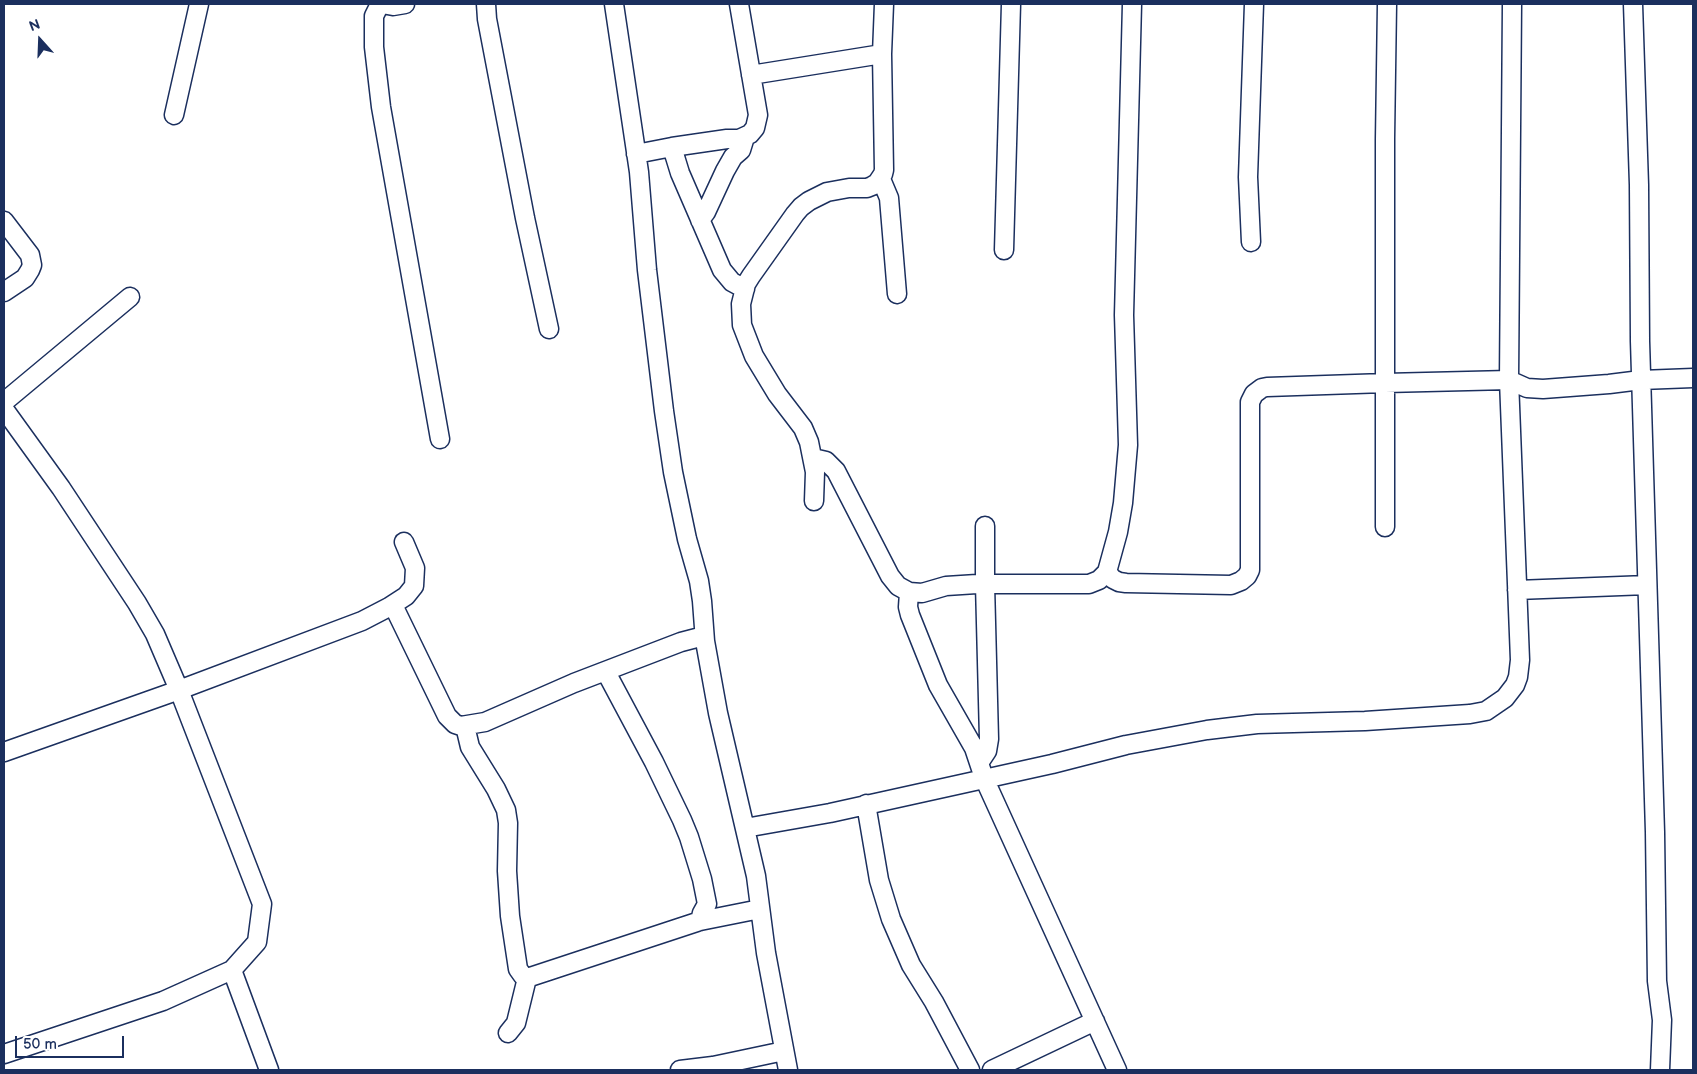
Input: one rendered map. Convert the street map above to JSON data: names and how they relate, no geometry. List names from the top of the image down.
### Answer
{
  "scale_bar": "50 m",
  "north": "top"
}
